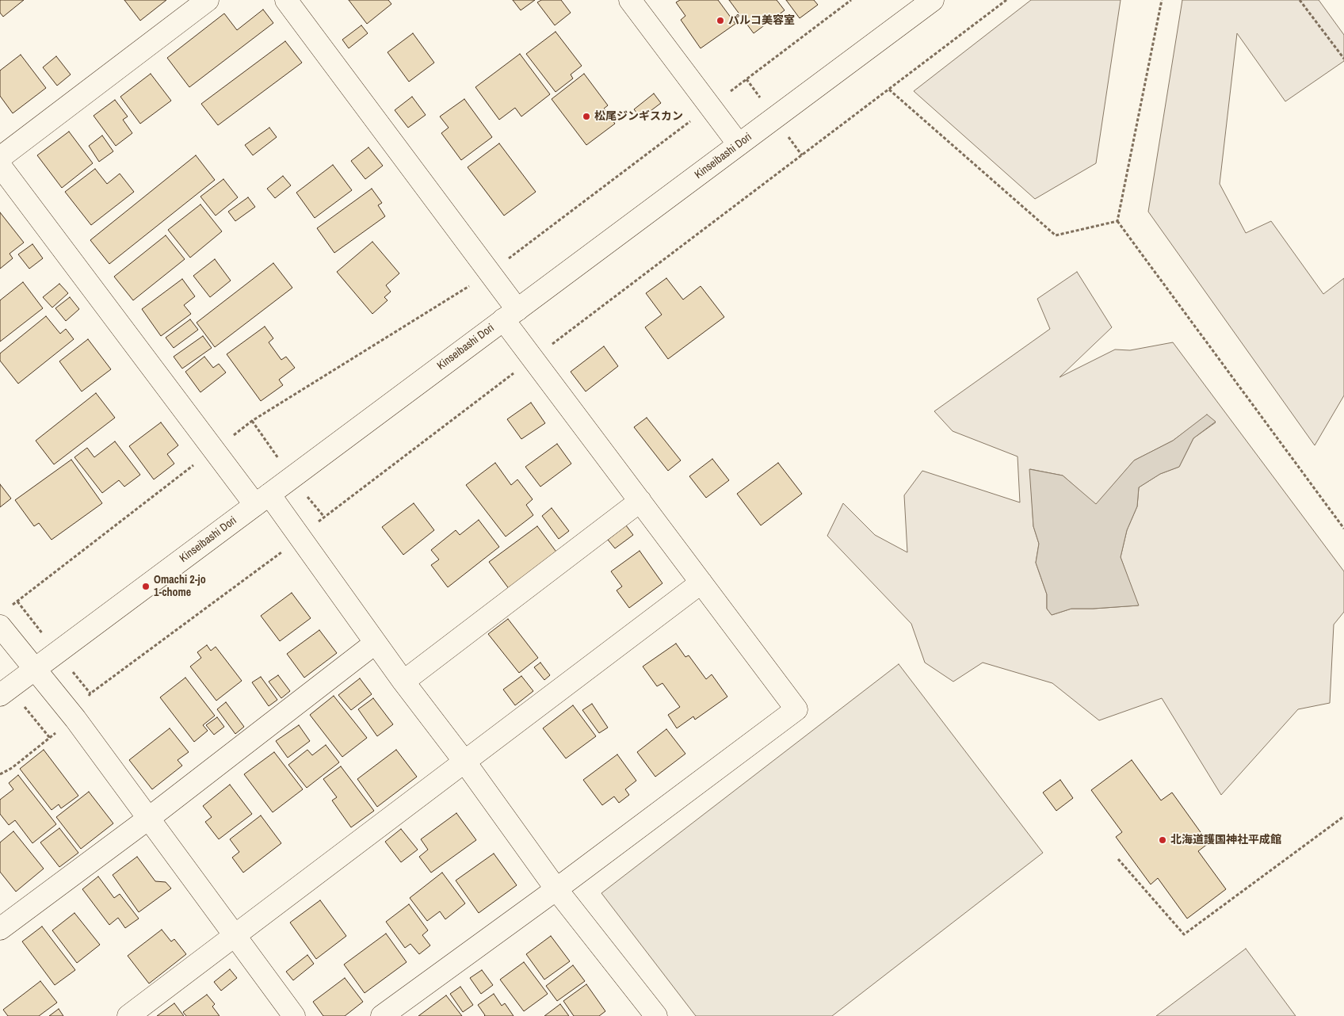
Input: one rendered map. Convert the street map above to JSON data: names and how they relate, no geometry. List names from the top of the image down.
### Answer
{
  "streets": {
    "street": ["Kinseibashi Dori"]
  },
  "places": [
    "パルコ美容室",
    "松尾ジンギスカン",
    "Omachi 2-jo 1-chome",
    "北海道護国神社平成館"
  ]
}
